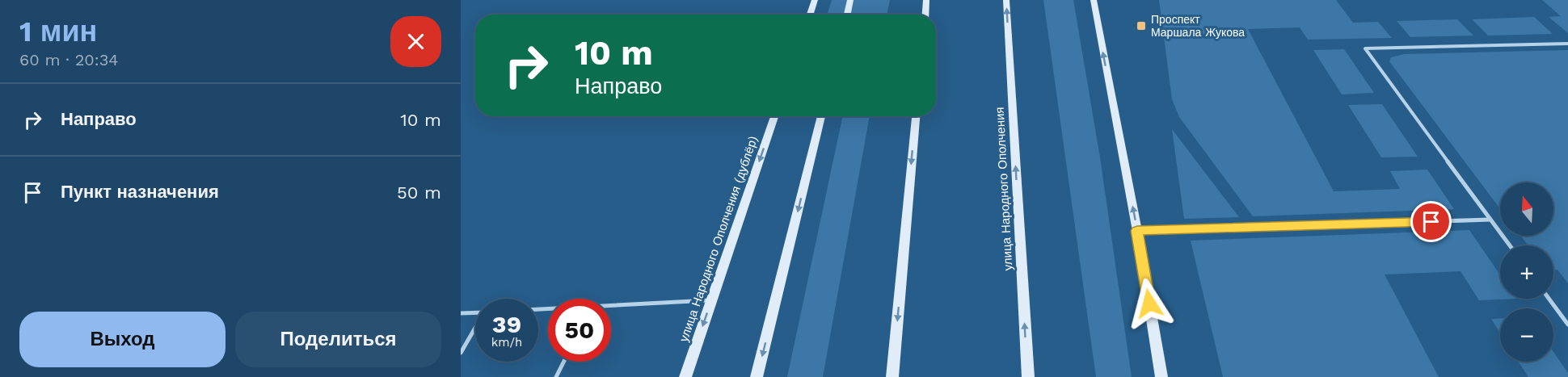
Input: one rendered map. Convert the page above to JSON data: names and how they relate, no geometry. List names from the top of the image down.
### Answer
{
  "streets": {
    "main road": ["улица Народного Ополчения", "улица Народного Ополчения (дублёр)"]
  },
  "one_way": ["улица Народного Ополчения"],
  "places": {
    "transit": ["Проспект Маршала Жукова"]
  },
  "north": "top",
  "page": {
    "heading": ["1 мин", "60 m · 20:34"],
    "turn": ["10 m", "Направо"],
    "list": [
      {
        "name": "Направо",
        "value": "10 m"
      },
      {
        "name": "Пункт назначения",
        "value": "50 m"
      }
    ],
    "map_buttons": ["+", "−"],
    "speed": "39 km/h",
    "limit": "50",
    "buttons": ["Выход", "Поделиться"]
  }
}
